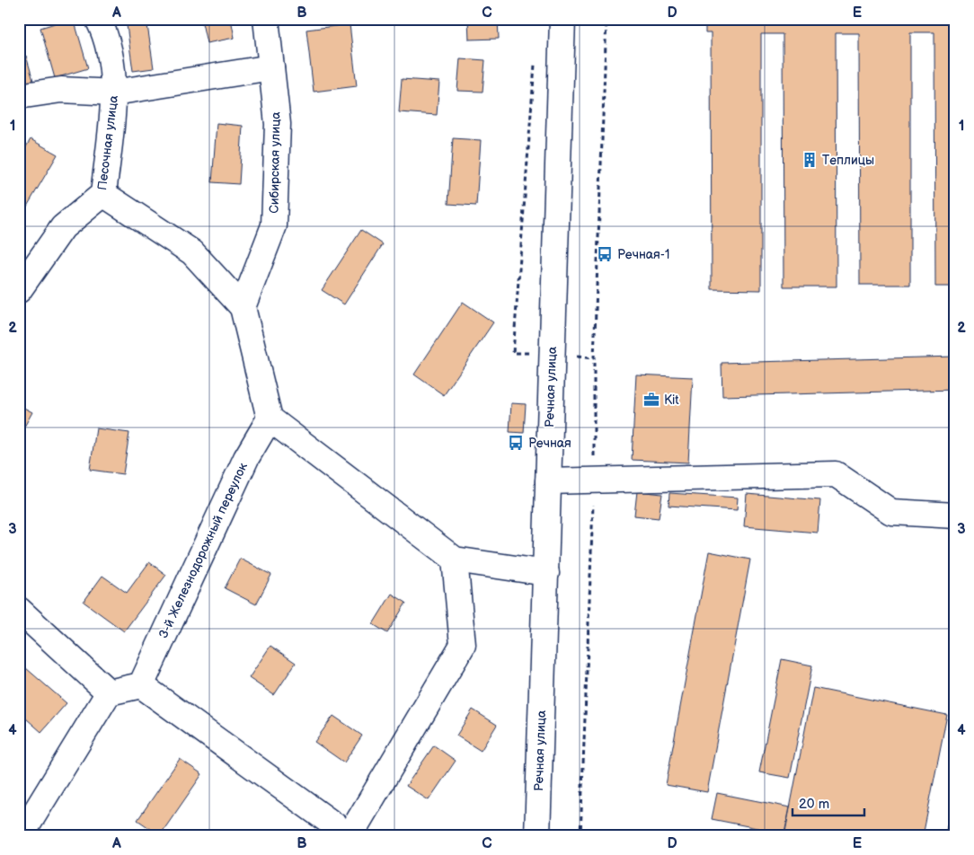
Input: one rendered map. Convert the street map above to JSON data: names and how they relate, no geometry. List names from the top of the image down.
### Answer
{
  "streets": {
    "street": [
      "Песочная улица",
      "Сибирская улица",
      "Речная улица",
      "3-й Железнодорожный переулок"
    ]
  },
  "places": {
    "building": ["Теплицы"],
    "bus stop": ["Речная-1", "Речная"],
    "office": ["Kit"]
  },
  "scale_bar": "20 m",
  "grid": {
    "columns": [
      "A",
      "B",
      "C",
      "D",
      "E"
    ],
    "rows": [
      "1",
      "2",
      "3",
      "4"
    ]
  }
}
